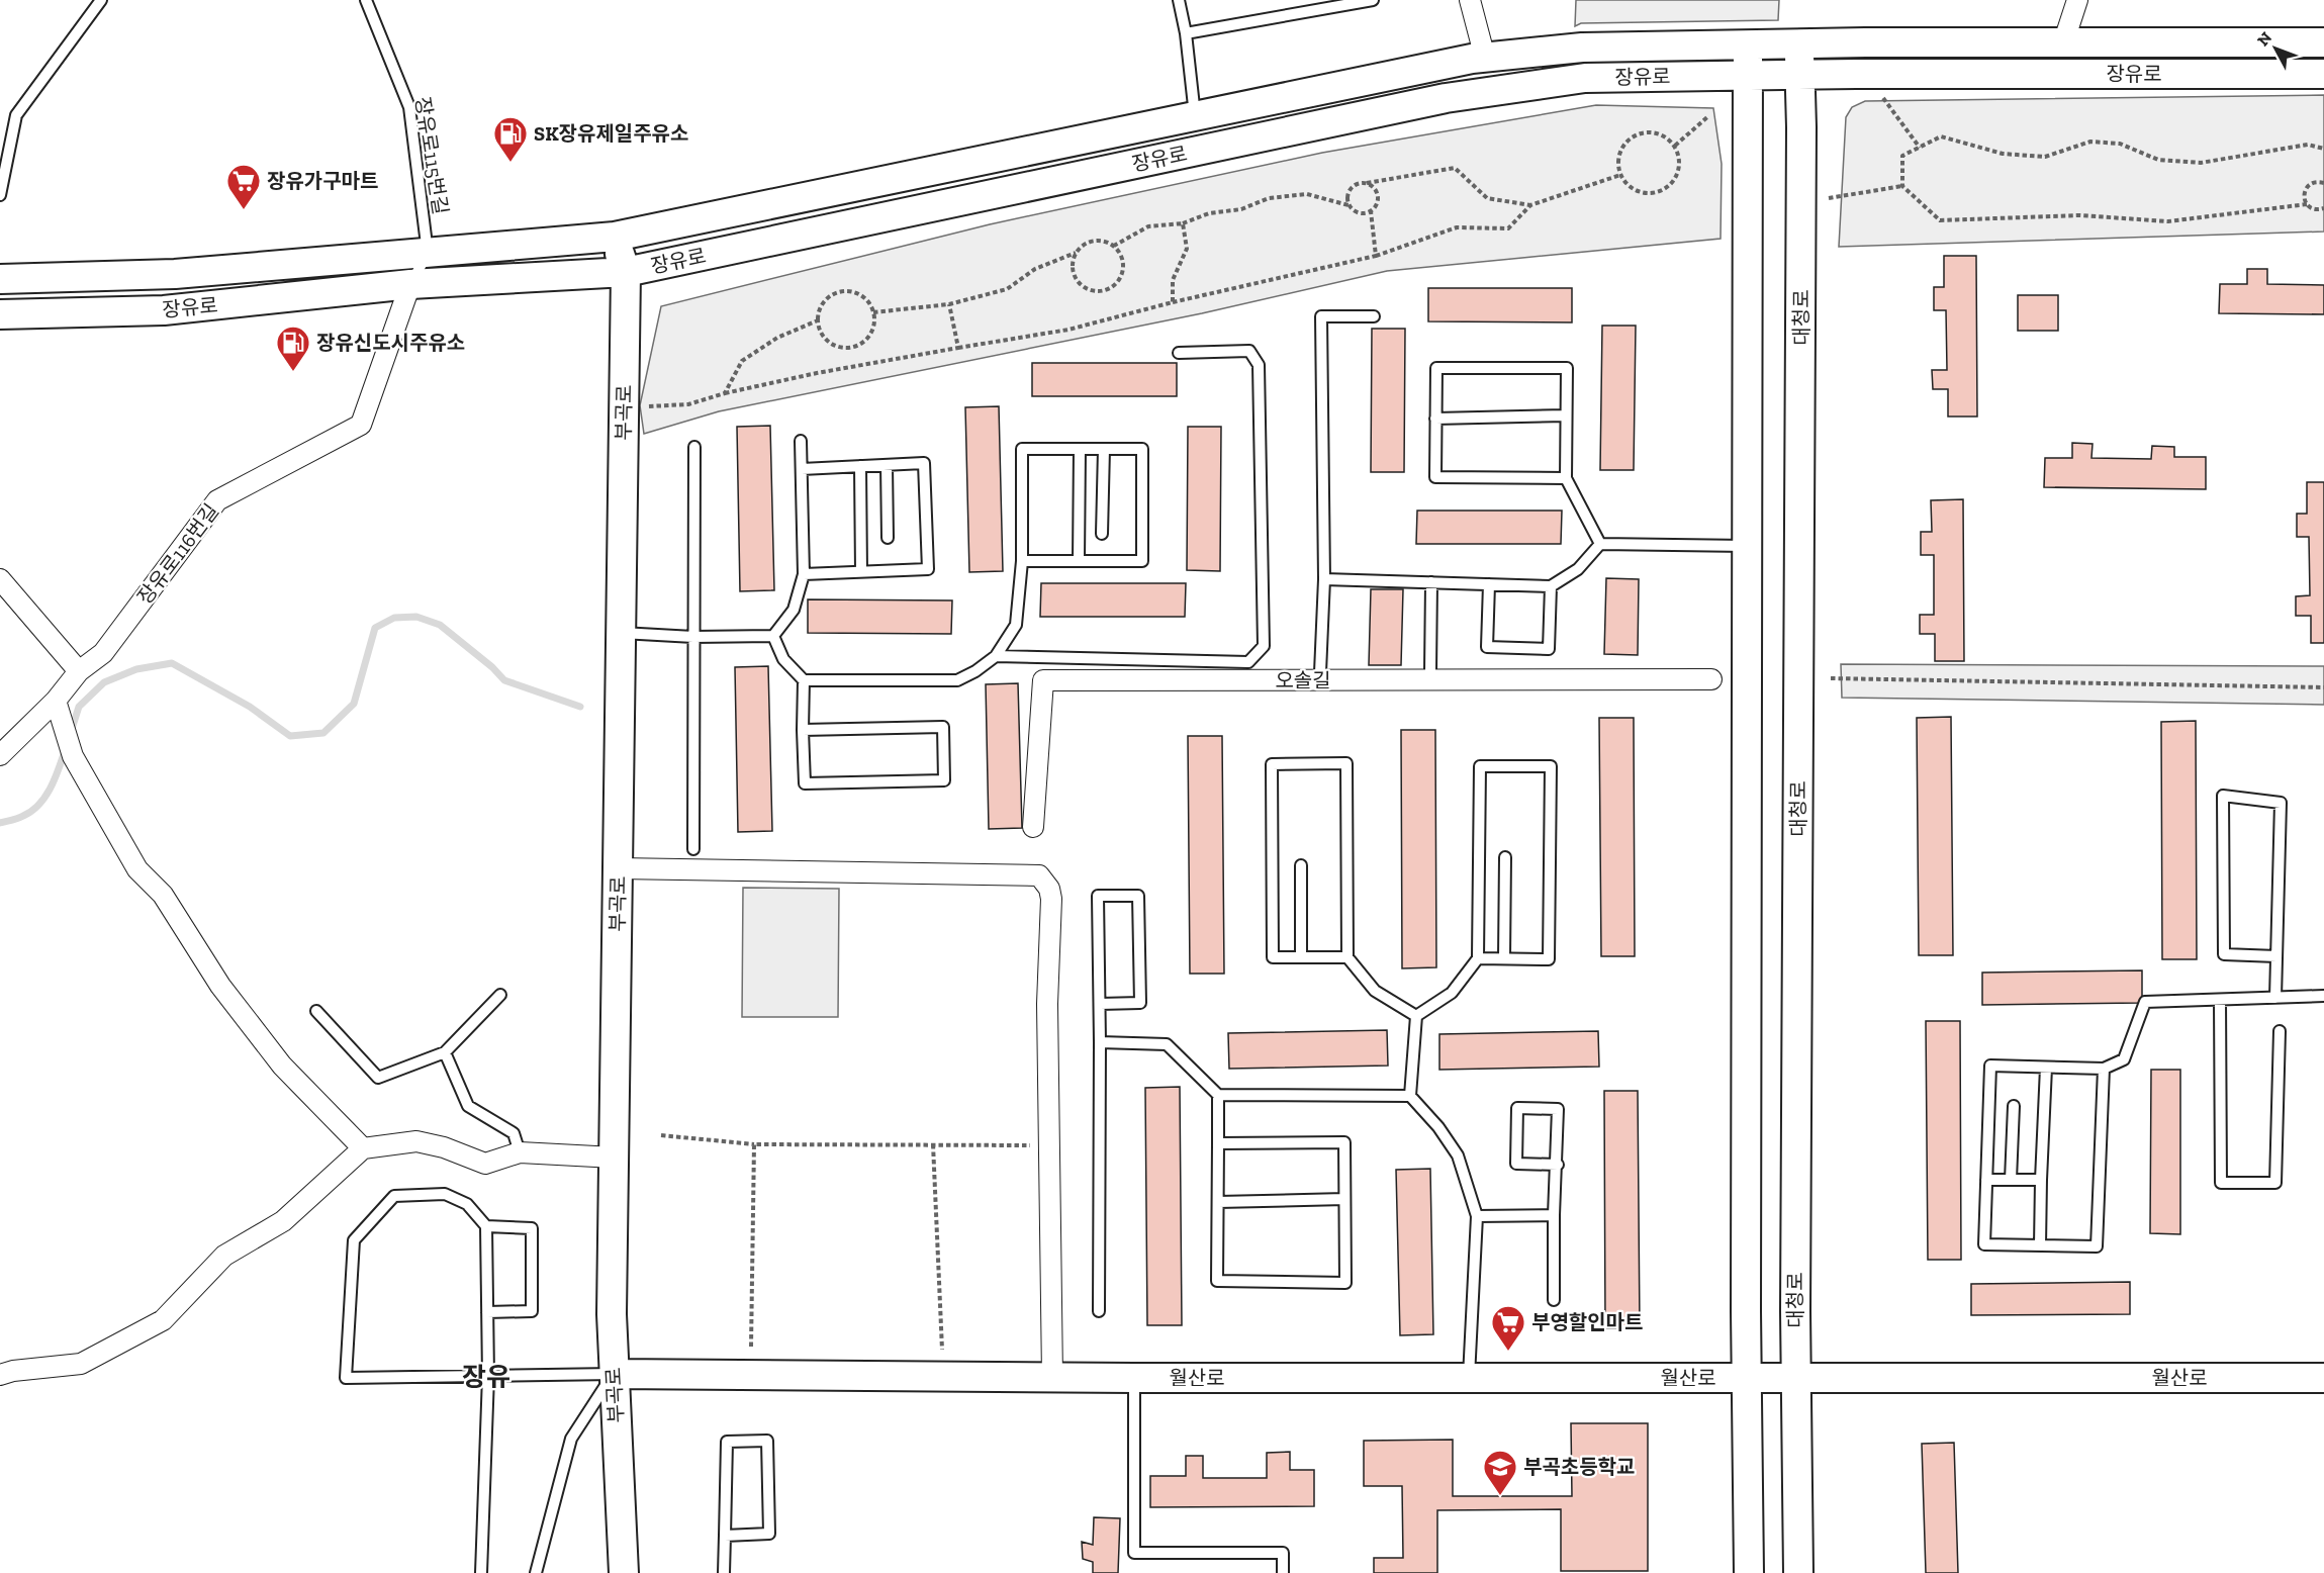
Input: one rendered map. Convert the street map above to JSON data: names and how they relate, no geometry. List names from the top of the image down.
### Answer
{
  "streets": {
    "main road": [
      "장유로",
      "대청로",
      "부곡로",
      "월산로"
    ],
    "street": ["장유로116번길", "오솔길"],
    "lane": ["장유로115번길"]
  },
  "crossings": [
    ["장유로", "장유로115번길"],
    ["장유로", "대청로"],
    ["장유로", "부곡로"],
    ["장유로", "장유로116번길"],
    ["대청로", "월산로"],
    ["부곡로", "월산로"]
  ],
  "districts": ["장유"],
  "places": {
    "fuel station": ["SK장유제일주유소", "장유신도시주유소"],
    "supermarket": ["장유가구마트", "부영할인마트"],
    "school or university": ["부곡초등학교"]
  },
  "north": "top left"
}
